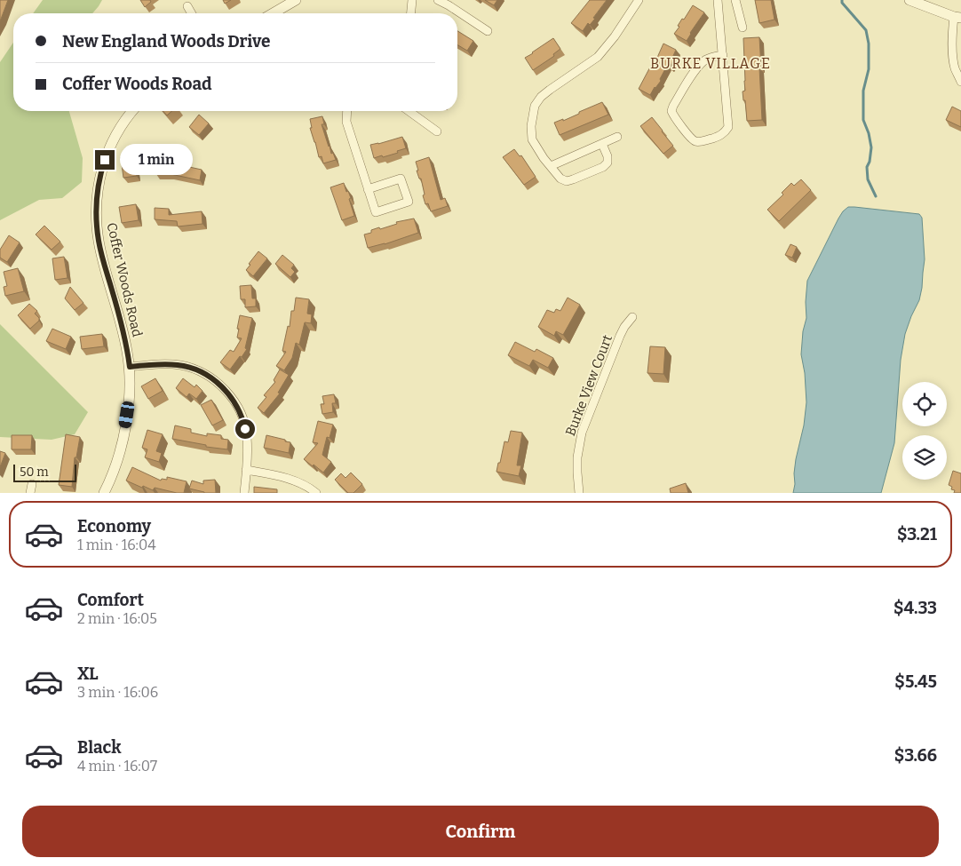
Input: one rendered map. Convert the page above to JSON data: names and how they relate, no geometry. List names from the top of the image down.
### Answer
{
  "streets": {
    "street": ["Coffer Woods Road", "Burke View Court"]
  },
  "districts": ["BURKE VILLAGE"],
  "scale_bar": "50 m",
  "page": {
    "banner": ["New England Woods Drive", "Coffer Woods Road"],
    "bubble": "1 min",
    "scale": "50 m",
    "list": [
      {
        "name": "Economy",
        "note": "1 min · 16:04",
        "value": "$3.21"
      },
      {
        "name": "Comfort",
        "note": "2 min · 16:05",
        "value": "$4.33"
      },
      {
        "name": "XL",
        "note": "3 min · 16:06",
        "value": "$5.45"
      },
      {
        "name": "Black",
        "note": "4 min · 16:07",
        "value": "$3.66"
      }
    ],
    "buttons": "Confirm"
  }
}
